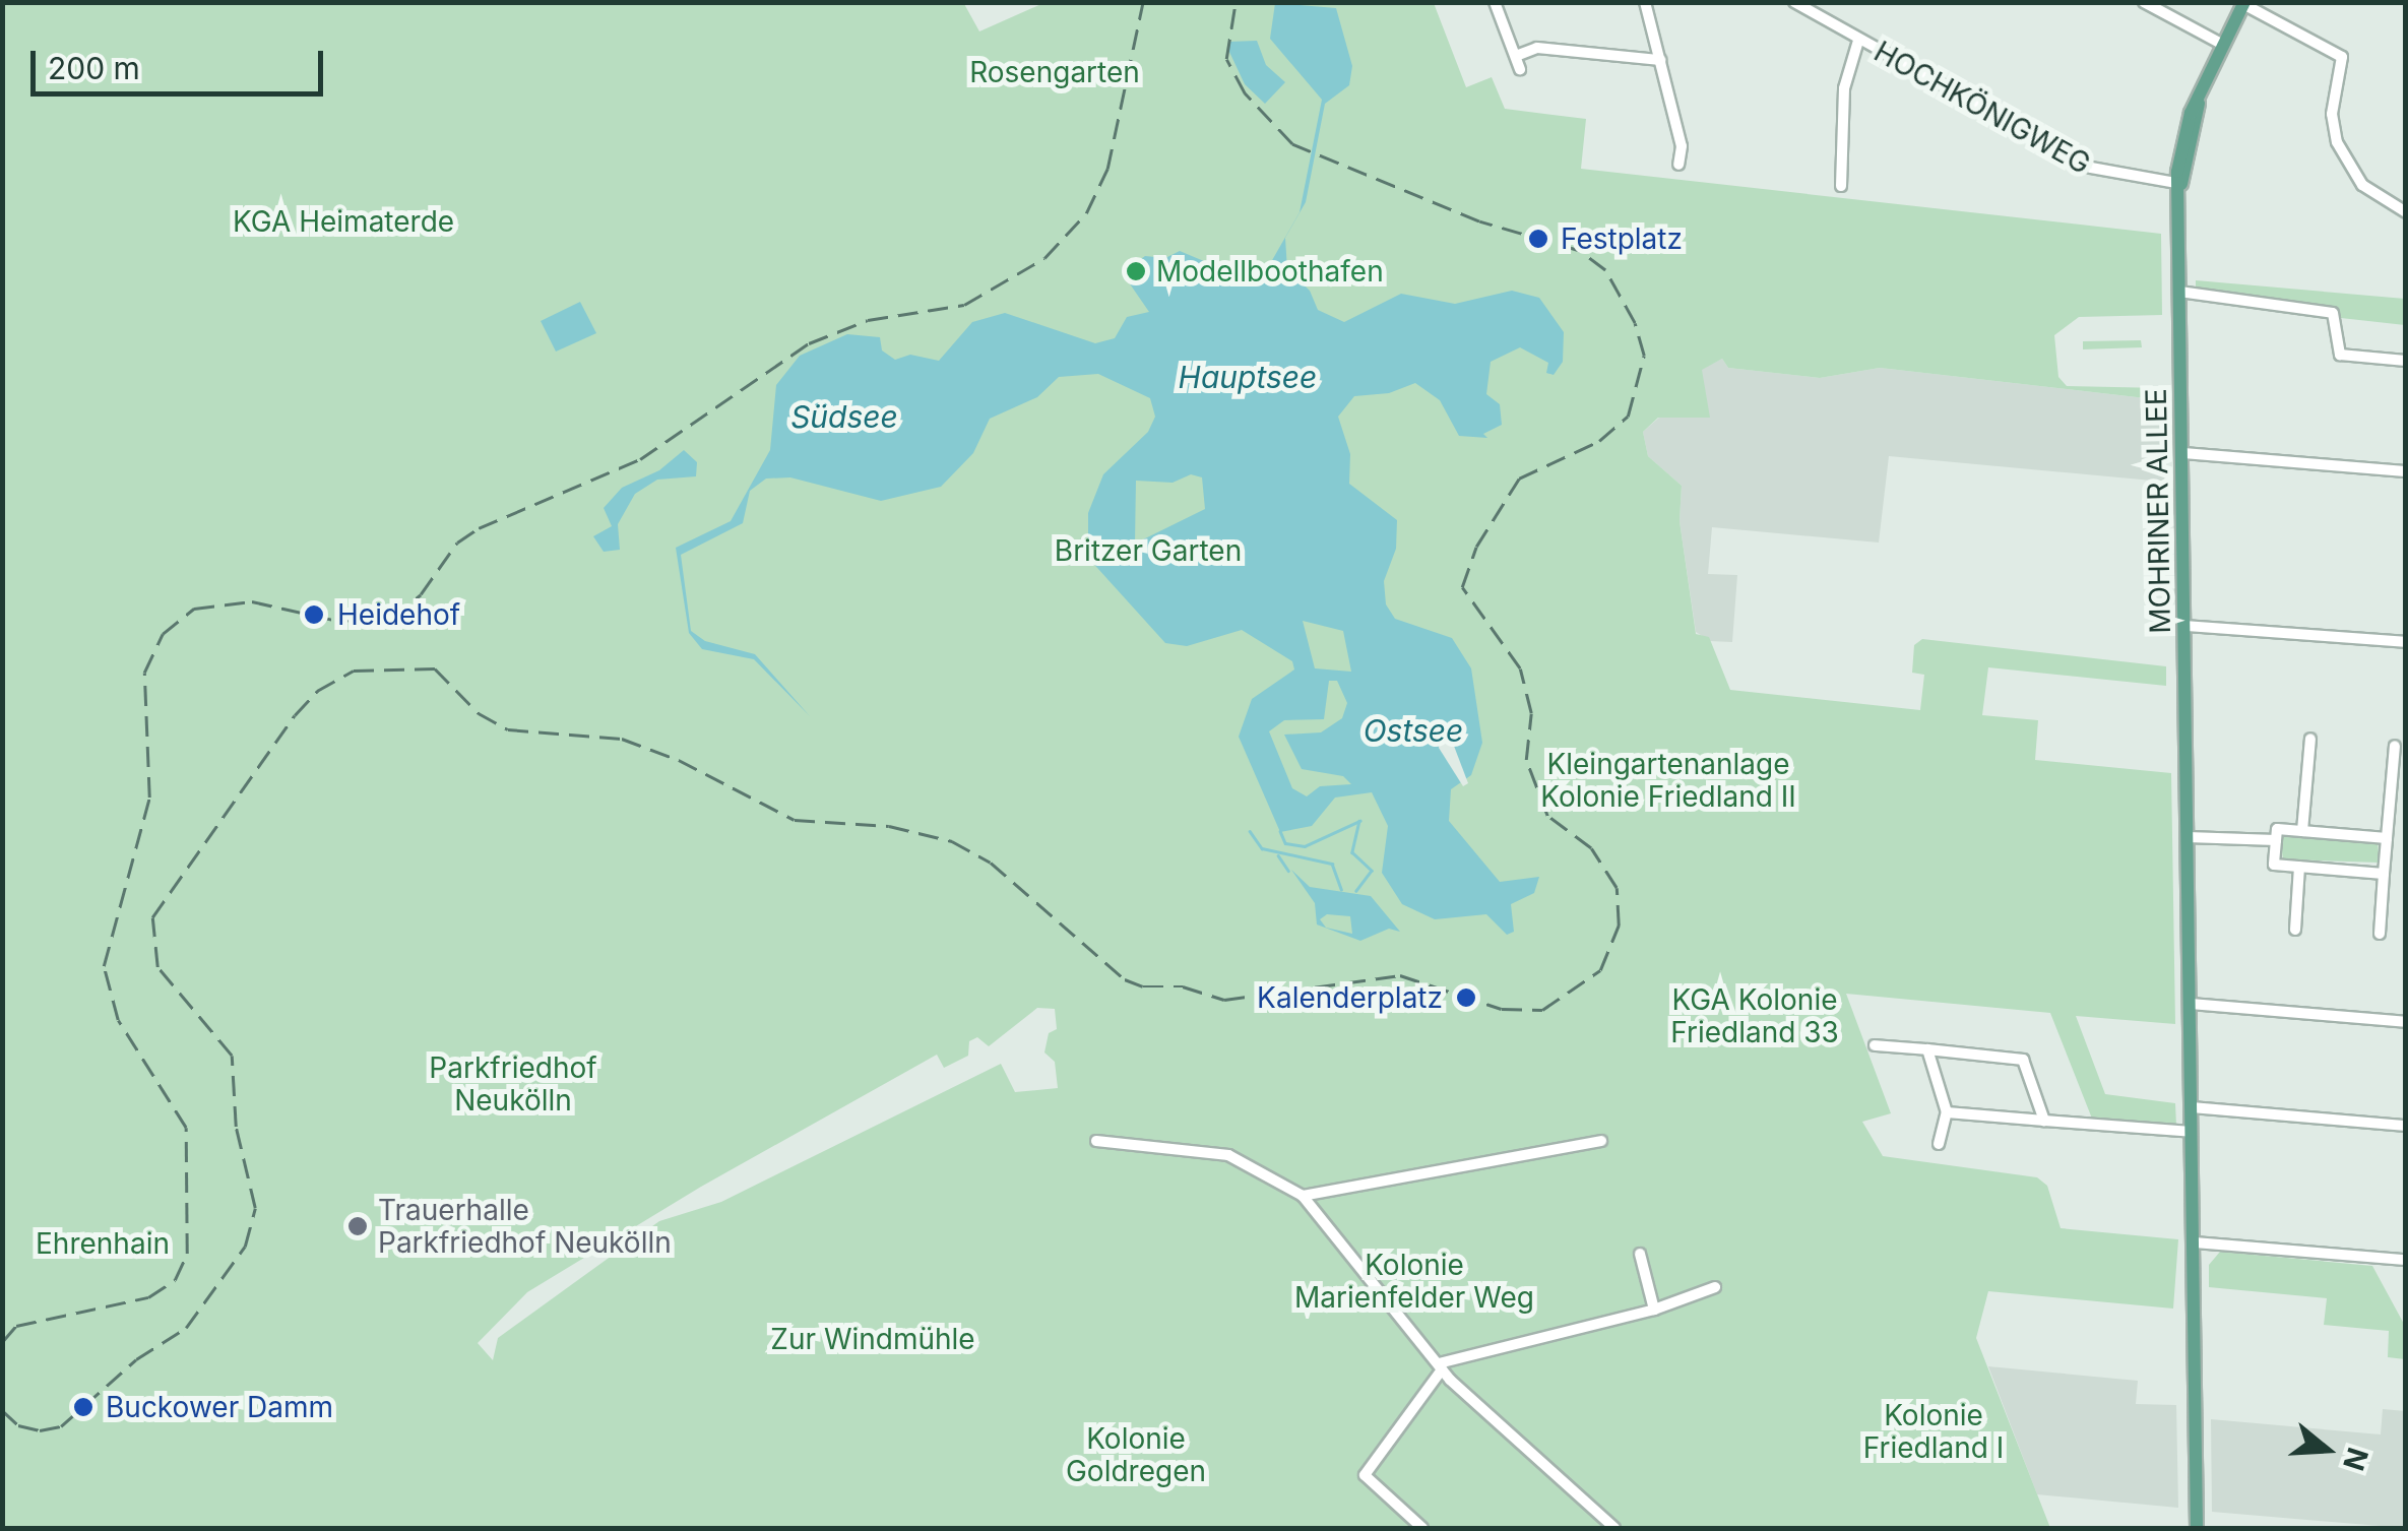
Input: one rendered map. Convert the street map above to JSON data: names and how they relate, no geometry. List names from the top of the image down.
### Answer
{
  "streets": {
    "main road": ["MOHRINER ALLEE"],
    "street": ["HOCHKÖNIGWEG"]
  },
  "crossings": [
    ["HOCHKÖNIGWEG", "MOHRINER ALLEE"]
  ],
  "water": ["Hauptsee", "Südsee", "Ostsee"],
  "parks": [
    "Rosengarten",
    "KGA Heimaterde",
    "Britzer Garten",
    "Kleingartenanlage Kolonie Friedland II",
    "KGA Kolonie Friedland 33",
    "Parkfriedhof Neukölln",
    "Ehrenhain",
    "Kolonie Marienfelder Weg",
    "Zur Windmühle",
    "Kolonie Friedland I",
    "Kolonie Goldregen"
  ],
  "places": [
    "Festplatz",
    "Modellboothafen",
    "Heidehof",
    "Kalenderplatz",
    "Trauerhalle Parkfriedhof Neukölln",
    "Buckower Damm"
  ],
  "scale_bar": "200 m",
  "north": "right"
}
